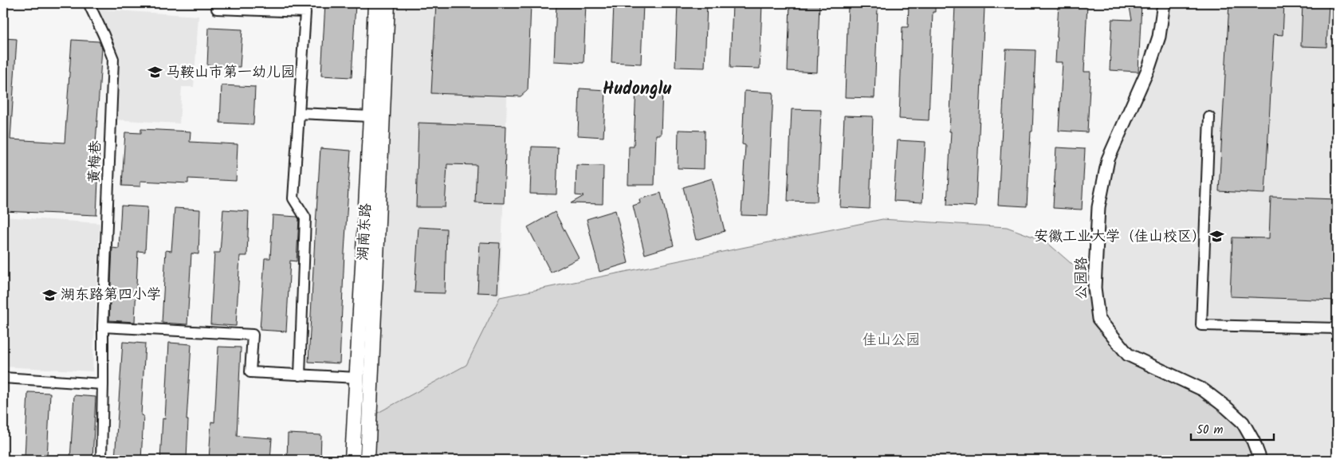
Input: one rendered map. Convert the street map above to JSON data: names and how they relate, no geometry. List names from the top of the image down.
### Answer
{
  "streets": {
    "main road": ["湖南东路"],
    "street": ["黄梅巷", "公园路"]
  },
  "districts": ["Hudonglu"],
  "parks": ["佳山公园"],
  "places": {
    "school or university": ["马鞍山市第一幼儿园", "安徽工业大学（佳山校区）", "湖东路第四小学"]
  },
  "scale_bar": "50 m"
}
